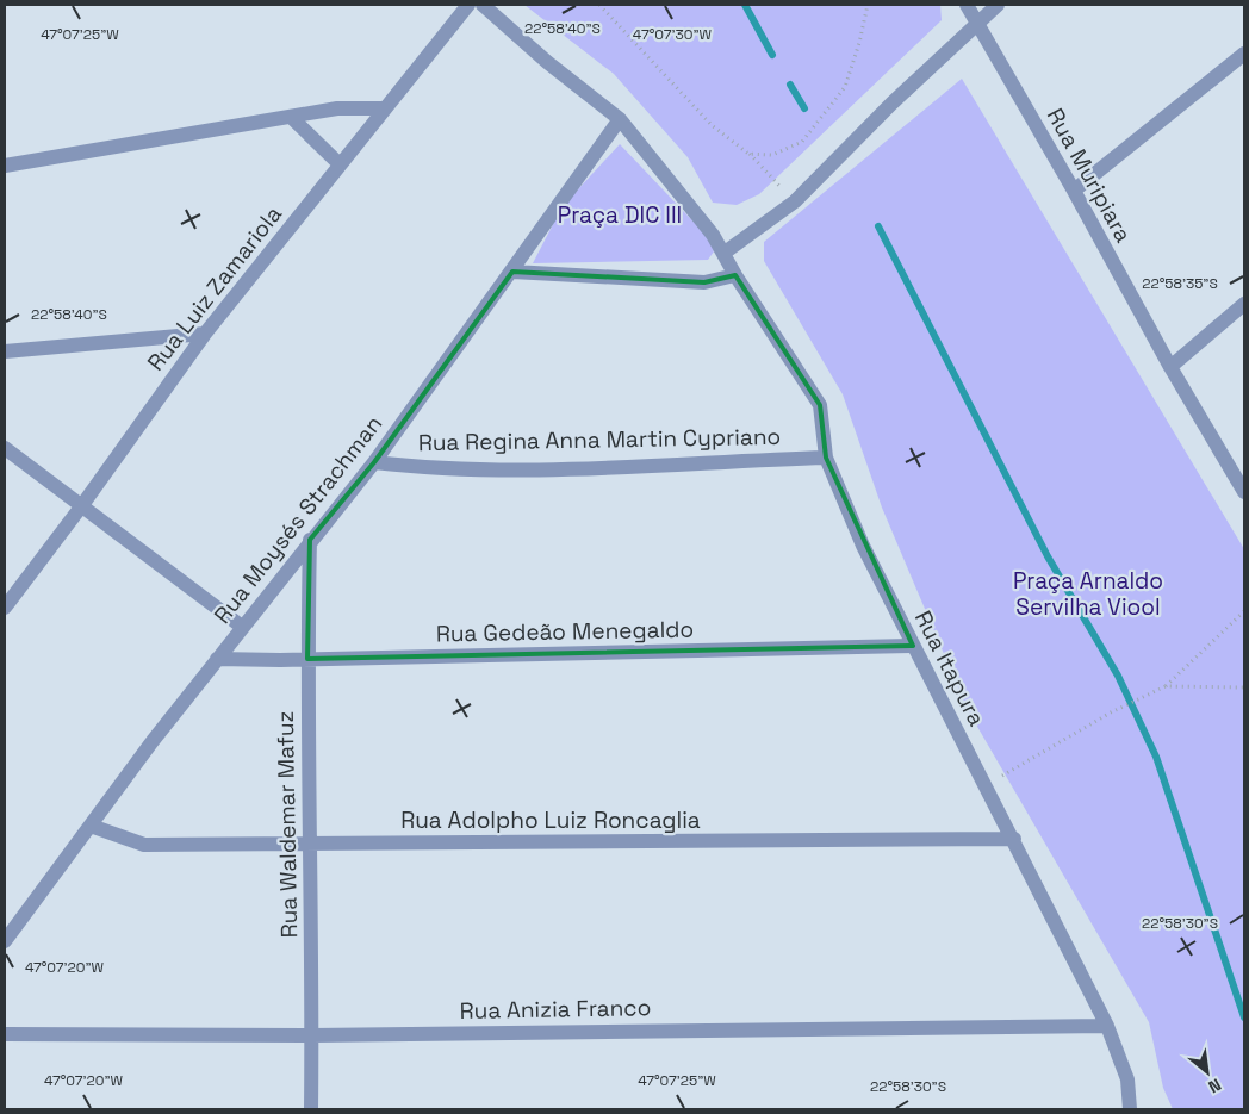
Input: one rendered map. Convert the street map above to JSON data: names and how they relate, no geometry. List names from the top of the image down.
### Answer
{
  "streets": {
    "street": [
      "Rua Muripiara",
      "Rua Luiz Zamariola",
      "Rua Regina Anna Martin Cypriano",
      "Rua Moysés Strachman",
      "Rua Gedeão Menegaldo",
      "Rua Itapura",
      "Rua Adolpho Luiz Roncaglia",
      "Rua Waldemar Mafuz",
      "Rua Anizia Franco"
    ]
  },
  "crossings": [
    ["Rua Regina Anna Martin Cypriano", "Rua Moysés Strachman"],
    ["Rua Regina Anna Martin Cypriano", "Rua Itapura"],
    ["Rua Moysés Strachman", "Rua Gedeão Menegaldo"],
    ["Rua Moysés Strachman", "Rua Itapura"],
    ["Rua Moysés Strachman", "Rua Adolpho Luiz Roncaglia"],
    ["Rua Moysés Strachman", "Rua Waldemar Mafuz"],
    ["Rua Gedeão Menegaldo", "Rua Itapura"],
    ["Rua Gedeão Menegaldo", "Rua Waldemar Mafuz"],
    ["Rua Itapura", "Rua Adolpho Luiz Roncaglia"],
    ["Rua Itapura", "Rua Anizia Franco"],
    ["Rua Adolpho Luiz Roncaglia", "Rua Waldemar Mafuz"],
    ["Rua Waldemar Mafuz", "Rua Anizia Franco"]
  ],
  "parks": ["Praça DIC III", "Praça Arnaldo Servilha Viool"],
  "north": "bottom right",
  "coordinates": [
    "22°58'40\"S",
    "47°07'25\"W",
    "47°07'30\"W",
    "22°58'35\"S",
    "22°58'30\"S",
    "47°07'20\"W"
  ]
}
